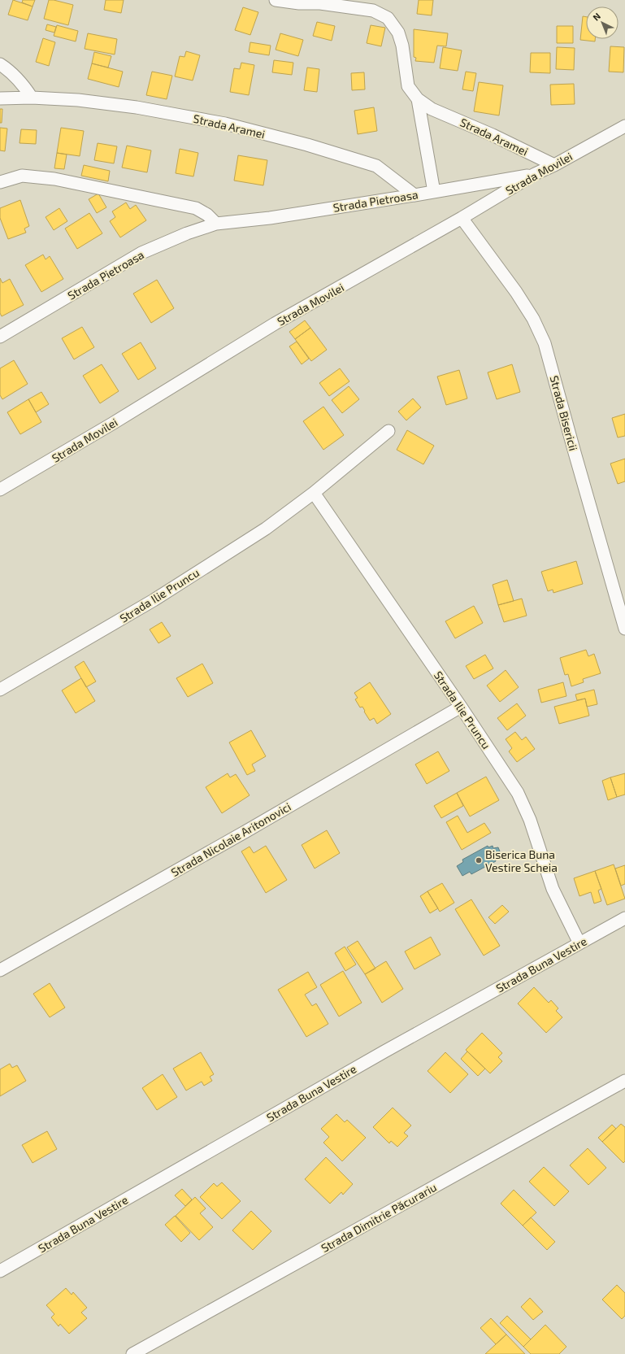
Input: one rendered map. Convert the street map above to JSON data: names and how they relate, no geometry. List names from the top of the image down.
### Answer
{
  "streets": {
    "street": [
      "Strada Aramei",
      "Strada Movilei",
      "Strada Pietroasa",
      "Strada Bisericii",
      "Strada Ilie Pruncu",
      "Strada Nicolaie Aritonovici",
      "Strada Buna Vestire",
      "Strada Dimitrie Păcurariu"
    ]
  },
  "crossings": [
    ["Strada Aramei", "Strada Movilei"],
    ["Strada Aramei", "Strada Pietroasa"],
    ["Strada Movilei", "Strada Pietroasa"],
    ["Strada Movilei", "Strada Bisericii"],
    ["Strada Ilie Pruncu", "Strada Nicolaie Aritonovici"],
    ["Strada Ilie Pruncu", "Strada Buna Vestire"]
  ],
  "places": ["Biserica Buna Vestire Scheia"],
  "north": "top left"
}
